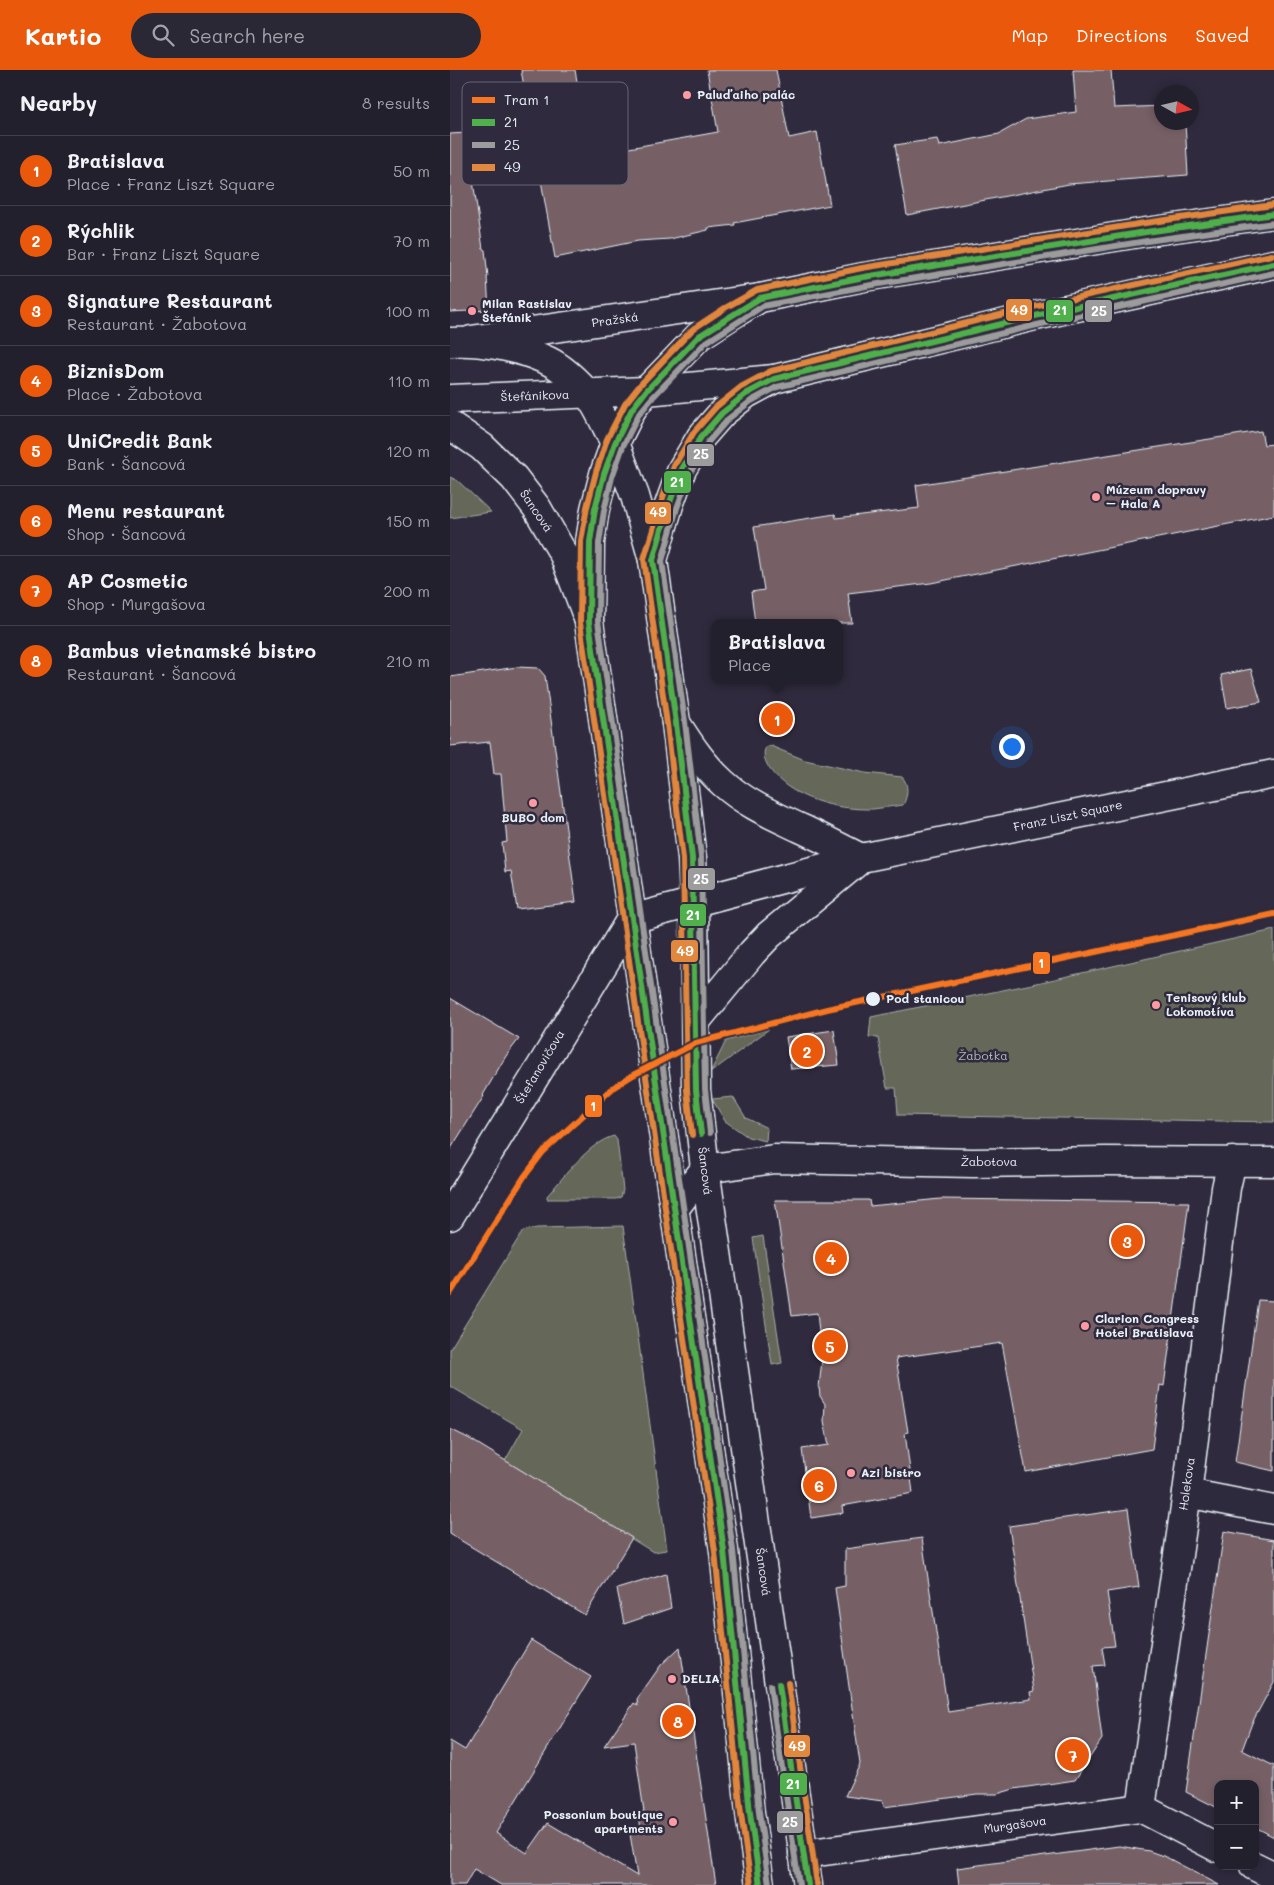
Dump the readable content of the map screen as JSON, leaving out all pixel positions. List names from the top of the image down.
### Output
{
  "streets": {
    "main road": [
      "Pražská",
      "Štefánikova",
      "Šancová",
      "Franz Liszt Square",
      "Štefanovičova",
      "Žabotova",
      "Holekova",
      "Murgašova"
    ]
  },
  "crossings": [
    ["Pražská", "Štefánikova"],
    ["Pražská", "Šancová"],
    ["Šancová", "Franz Liszt Square"],
    ["Šancová", "Štefanovičova"],
    ["Šancová", "Žabotova"],
    ["Šancová", "Murgašova"],
    ["Franz Liszt Square", "Štefanovičova"],
    ["Žabotova", "Holekova"],
    ["Holekova", "Murgašova"]
  ],
  "parks": ["Žabotka"],
  "places": [
    "Paluďaiho palác",
    "Milan Rastislav Štefánik",
    "Múzeum dopravy – Hala A",
    "BUBO dom",
    "Pod stanicou",
    "Tenisový klub Lokomotíva",
    "Clarion Congress Hotel Bratislava",
    "Azi bistro",
    "DELIA",
    "Possonium boutique apartments"
  ],
  "lines": [
    "transit line 49",
    "transit line 21",
    "transit line 25",
    "tram line 1"
  ],
  "legend": [
    "Tram 1",
    "21",
    "25",
    "49"
  ],
  "north": "right",
  "page": {
    "header": "Kartio",
    "search": "Search here",
    "nav": ["Map", "Directions", "Saved"],
    "heading": ["Nearby", "8 results"],
    "list": [
      {
        "mark": "1",
        "name": "Bratislava",
        "note": "Place · Franz Liszt Square",
        "value": "50 m"
      },
      {
        "mark": "2",
        "name": "Rýchlik",
        "note": "Bar · Franz Liszt Square",
        "value": "70 m"
      },
      {
        "mark": "3",
        "name": "Signature Restaurant",
        "note": "Restaurant · Žabotova",
        "value": "100 m"
      },
      {
        "mark": "4",
        "name": "BiznisDom",
        "note": "Place · Žabotova",
        "value": "110 m"
      },
      {
        "mark": "5",
        "name": "UniCredit Bank",
        "note": "Bank · Šancová",
        "value": "120 m"
      },
      {
        "mark": "6",
        "name": "Menu restaurant",
        "note": "Shop · Šancová",
        "value": "150 m"
      },
      {
        "mark": "7",
        "name": "AP Cosmetic",
        "note": "Shop · Murgašova",
        "value": "200 m"
      },
      {
        "mark": "8",
        "name": "Bambus vietnamské bistro",
        "note": "Restaurant · Šancová",
        "value": "210 m"
      }
    ],
    "popup": ["Bratislava", "Place"],
    "pins": [
      "1",
      "2",
      "3",
      "4",
      "5",
      "6",
      "8",
      "7"
    ],
    "map_buttons": ["+", "−"]
  }
}
